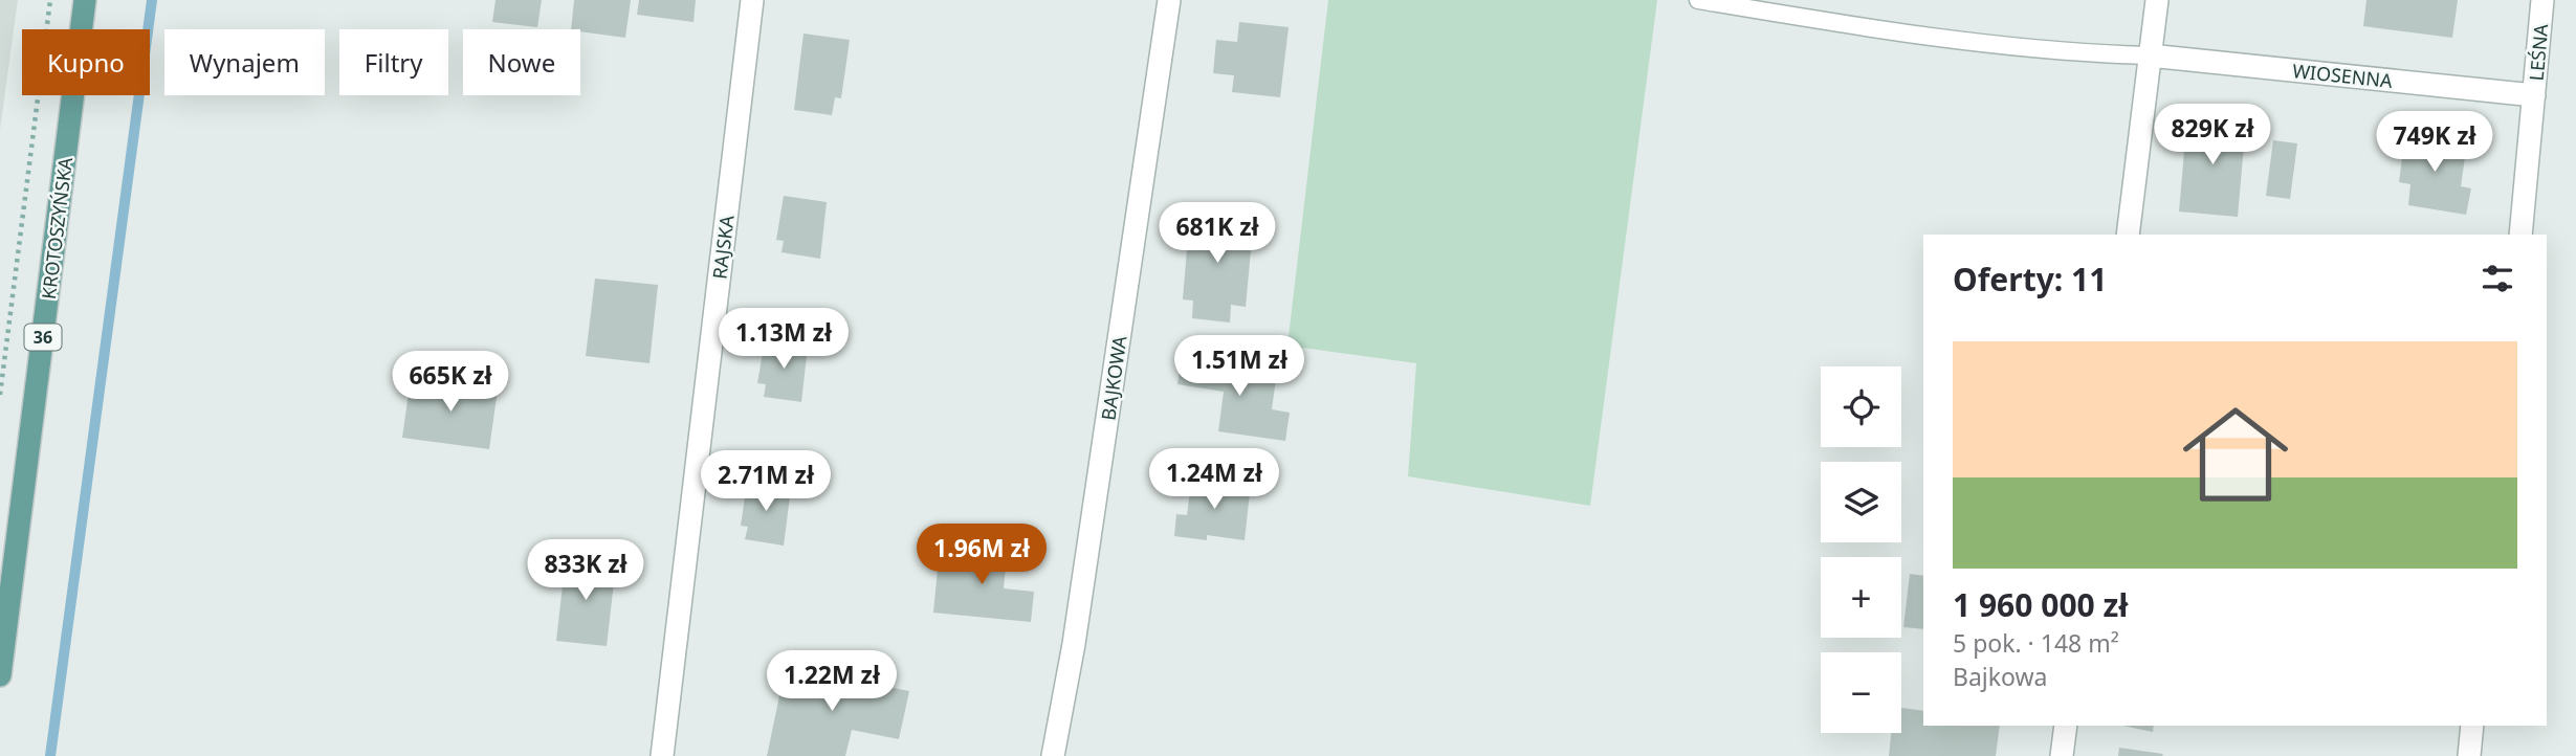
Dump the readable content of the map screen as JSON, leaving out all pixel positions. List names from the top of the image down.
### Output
{
  "streets": {
    "main road": ["KROTOSZYŃSKA", "36"],
    "street": [
      "LEŚNA",
      "WIOSENNA",
      "RAJSKA",
      "BAJKOWA"
    ]
  },
  "crossings": [
    ["LEŚNA", "WIOSENNA"]
  ],
  "page": {
    "chip": [
      "Kupno",
      "Wynajem",
      "Filtry",
      "Nowe"
    ],
    "price": [
      "829K zł",
      "749K zł",
      "681K zł",
      "1.13M zł",
      "1.51M zł",
      "665K zł",
      "1.24M zł",
      "2.71M zł",
      "1.96M zł",
      "833K zł",
      "1.22M zł"
    ],
    "heading": "Oferty: 11",
    "list": [
      {
        "name": "1 960 000 zł",
        "note": "5 pok. · 148 m² · Bajkowa"
      }
    ],
    "map_buttons": ["+", "−"]
  }
}
